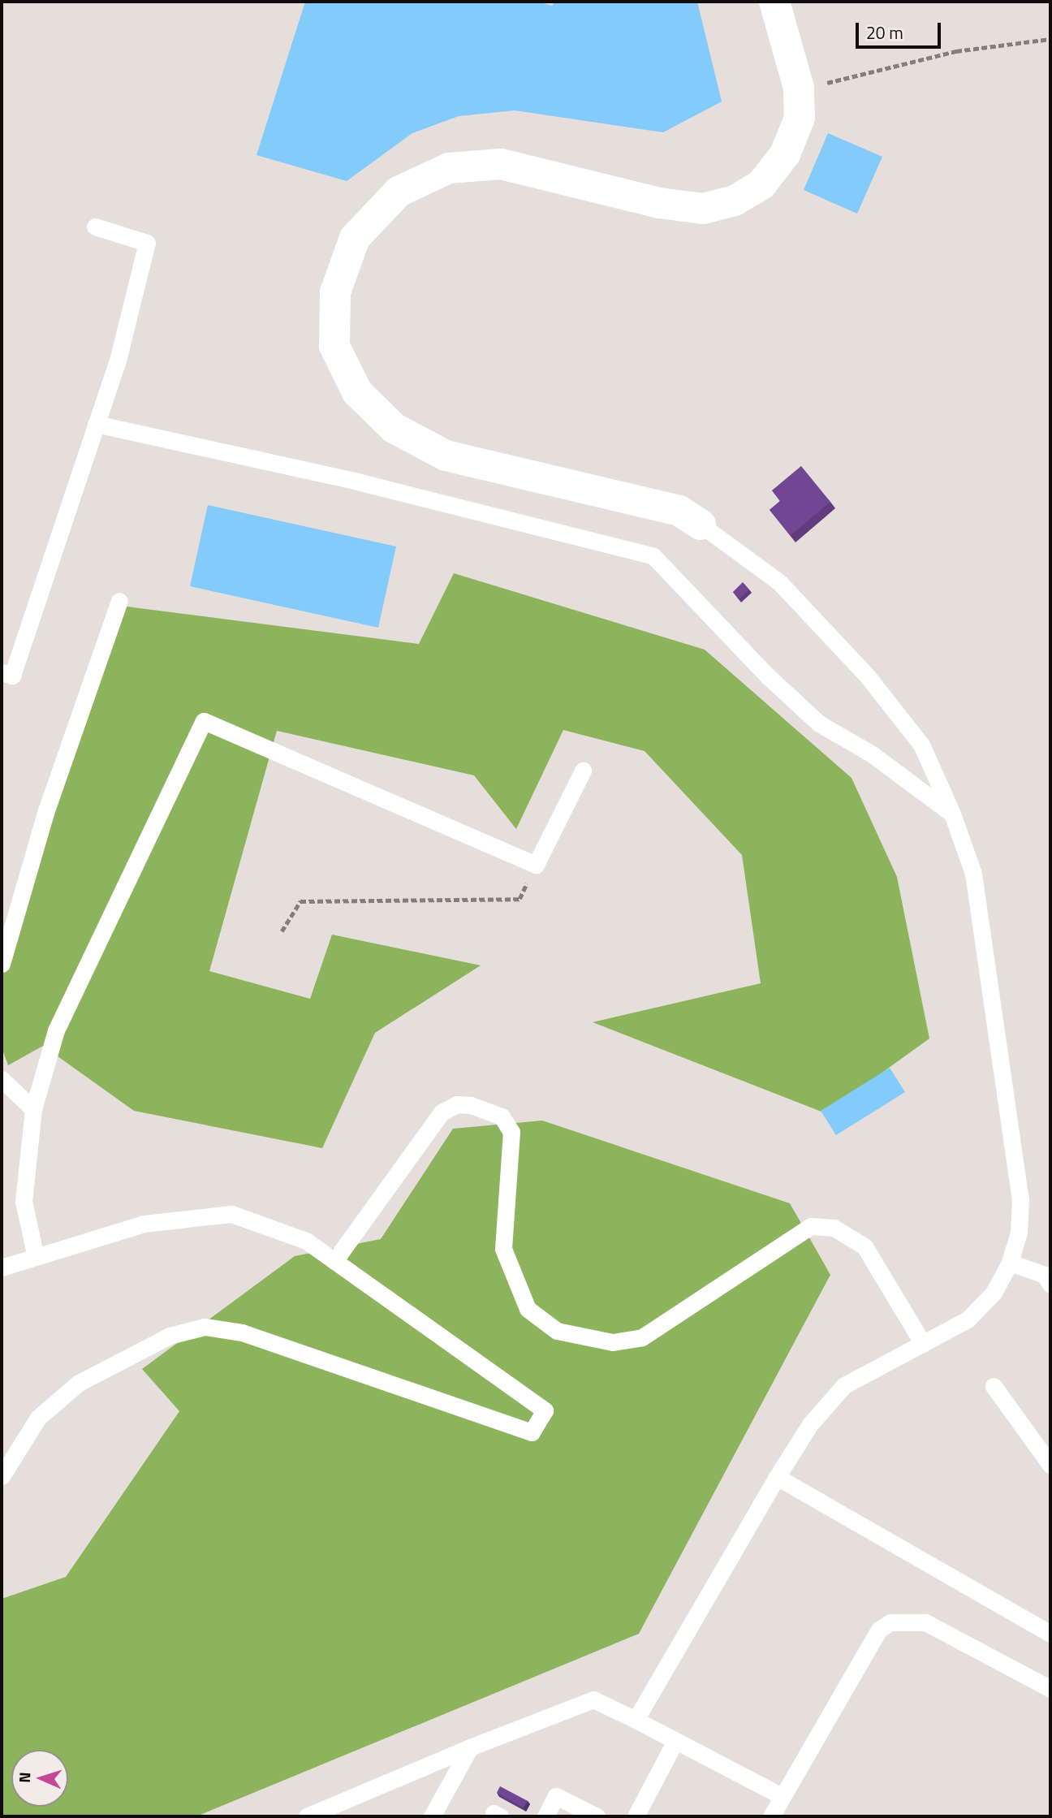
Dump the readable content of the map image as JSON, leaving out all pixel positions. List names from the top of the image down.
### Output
{
  "scale_bar": "20 m",
  "north": "left"
}
